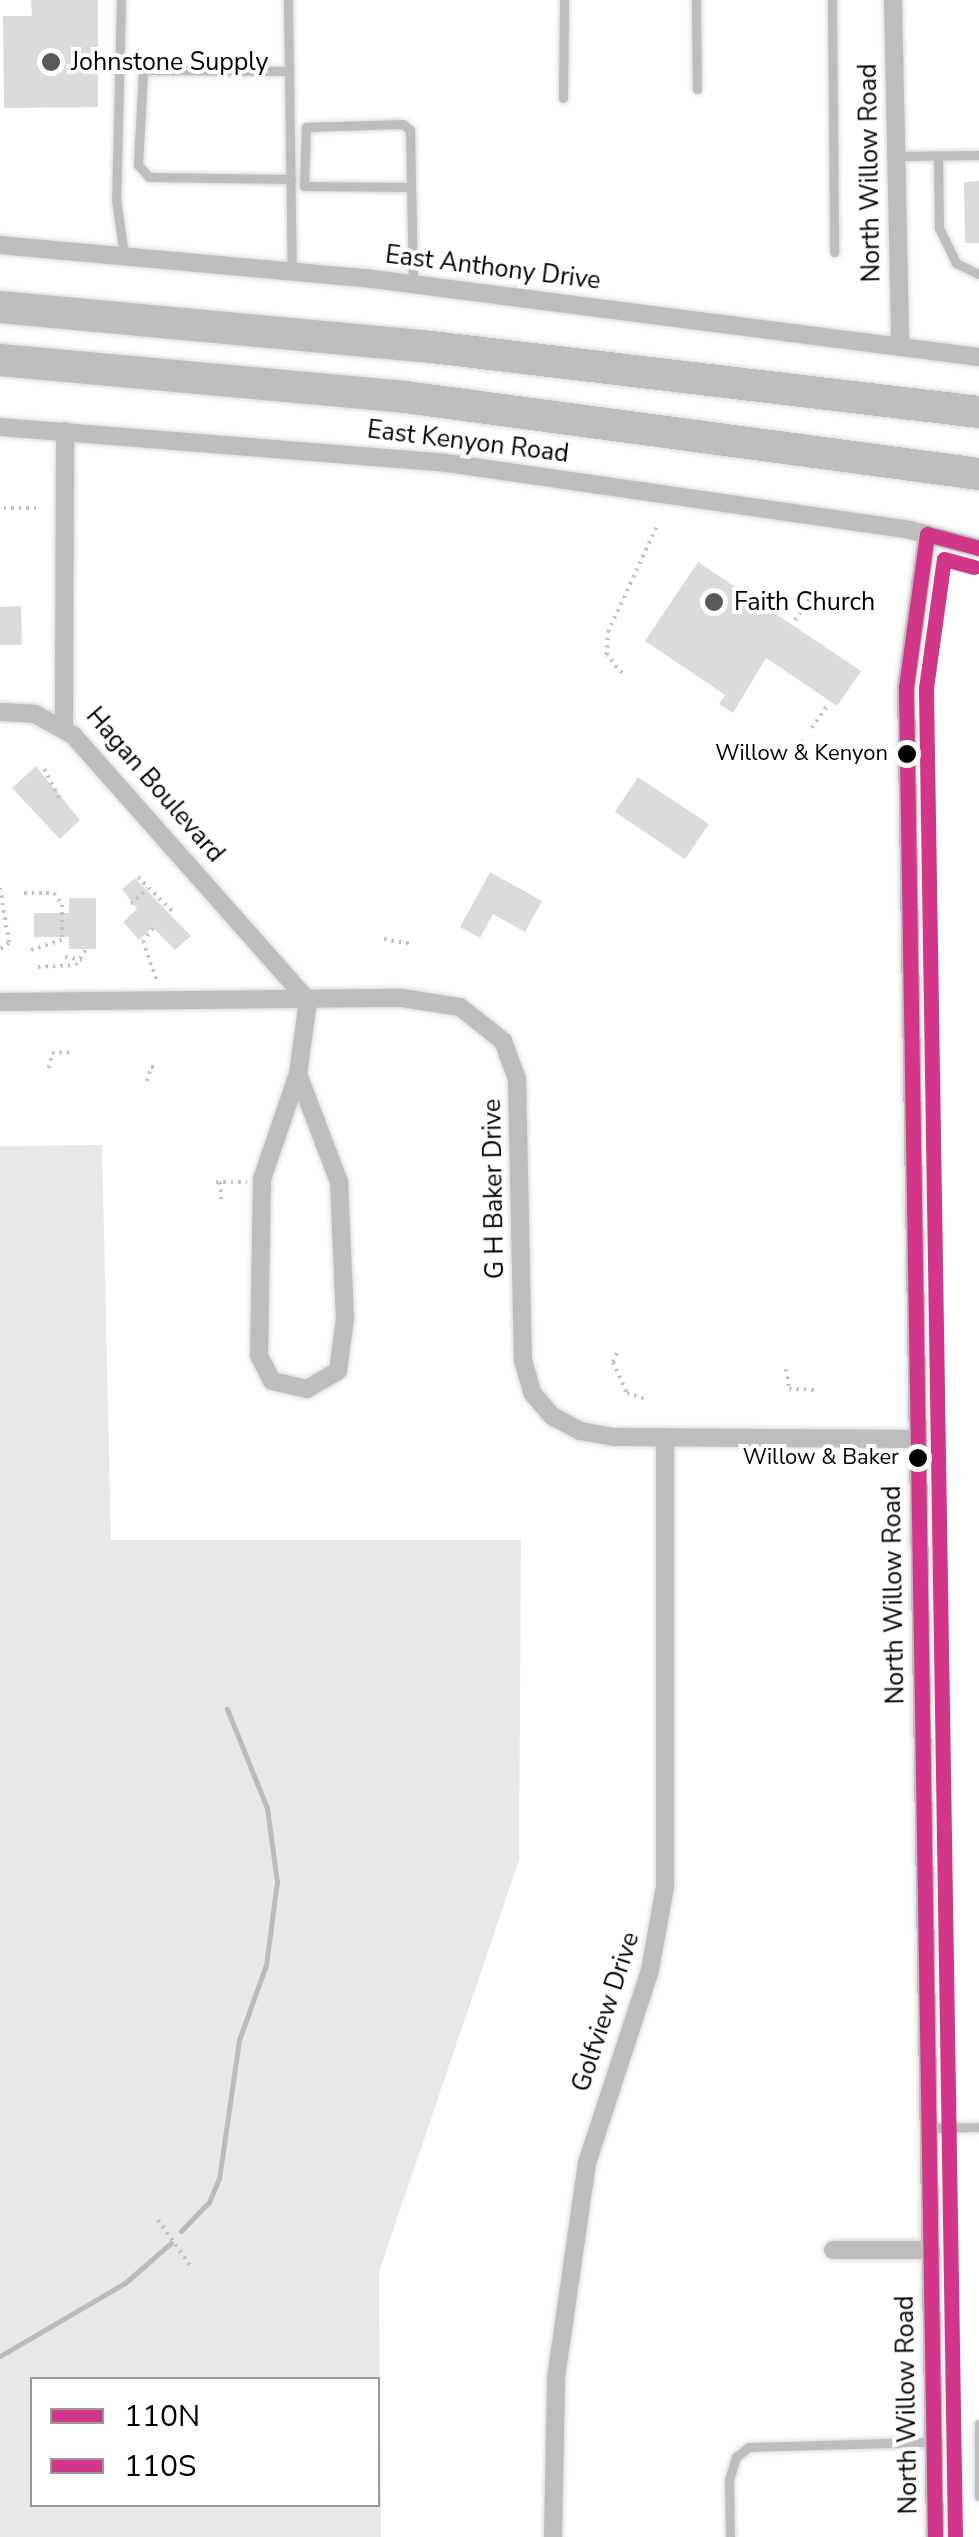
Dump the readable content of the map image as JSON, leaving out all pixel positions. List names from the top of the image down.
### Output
{
  "streets": {
    "street": [
      "North Willow Road",
      "East Anthony Drive",
      "East Kenyon Road",
      "Hagan Boulevard",
      "G H Baker Drive",
      "Golfview Drive"
    ]
  },
  "crossings": [
    ["North Willow Road", "East Anthony Drive"],
    ["North Willow Road", "East Kenyon Road"],
    ["North Willow Road", "G H Baker Drive"],
    ["East Kenyon Road", "Hagan Boulevard"],
    ["Hagan Boulevard", "G H Baker Drive"],
    ["G H Baker Drive", "Golfview Drive"]
  ],
  "places": [
    "Johnstone Supply",
    "Faith Church",
    "Willow & Kenyon",
    "Willow & Baker"
  ],
  "lines": ["transit line 110N", "transit line 110S"],
  "legend": ["110N", "110S"]
}
